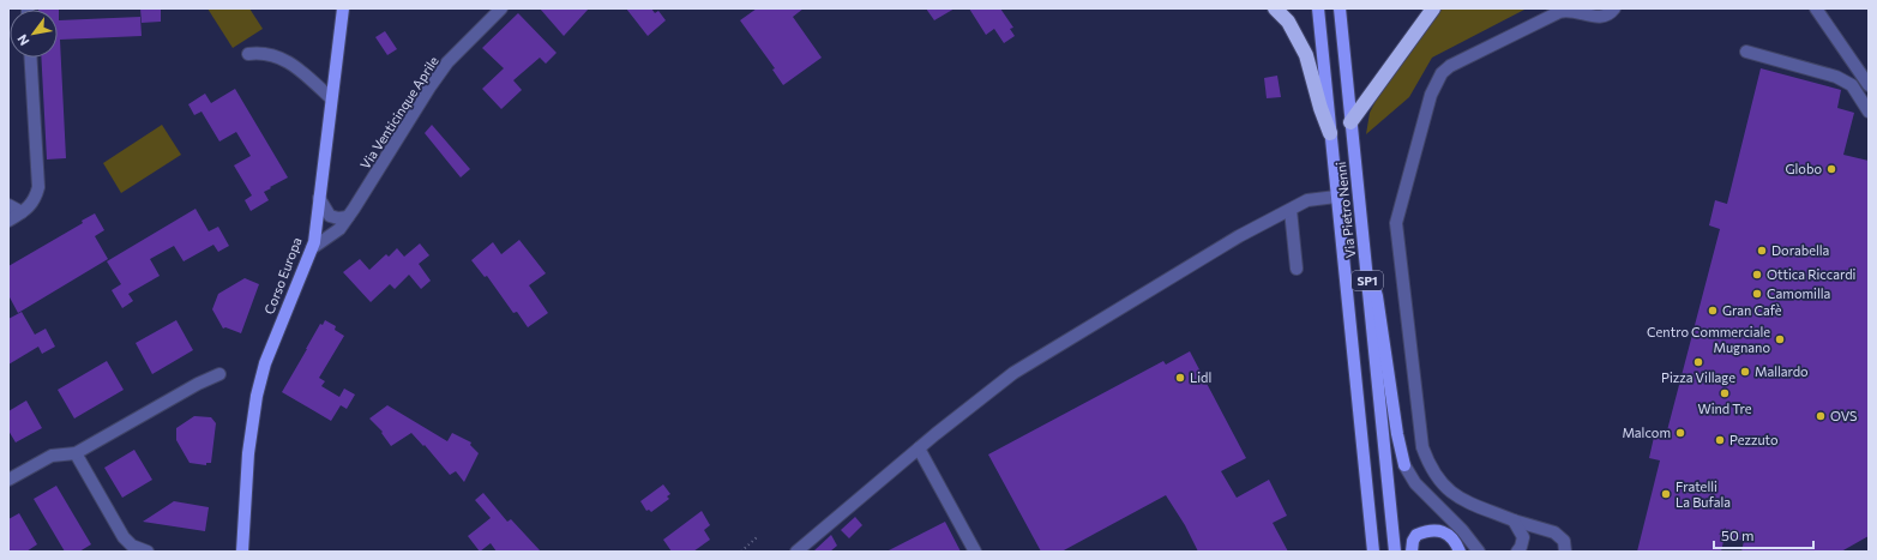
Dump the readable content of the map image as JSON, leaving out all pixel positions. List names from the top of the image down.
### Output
{
  "streets": {
    "main road": ["Via Pietro Nenni", "Corso Europa", "SP1"],
    "street": ["Via Venticinque Aprile"]
  },
  "crossings": [
    ["Via Venticinque Aprile", "Corso Europa"]
  ],
  "places": [
    "Globo",
    "Dorabella",
    "Ottica Riccardi",
    "Camomilla",
    "Gran Cafè",
    "Centro Commerciale Mugnano",
    "Pizza Village",
    "Mallardo",
    "Lidl",
    "Wind Tre",
    "OVS",
    "Malcom",
    "Pezzuto",
    "Fratelli La Bufala"
  ],
  "scale_bar": "50 m",
  "north": "bottom left"
}
